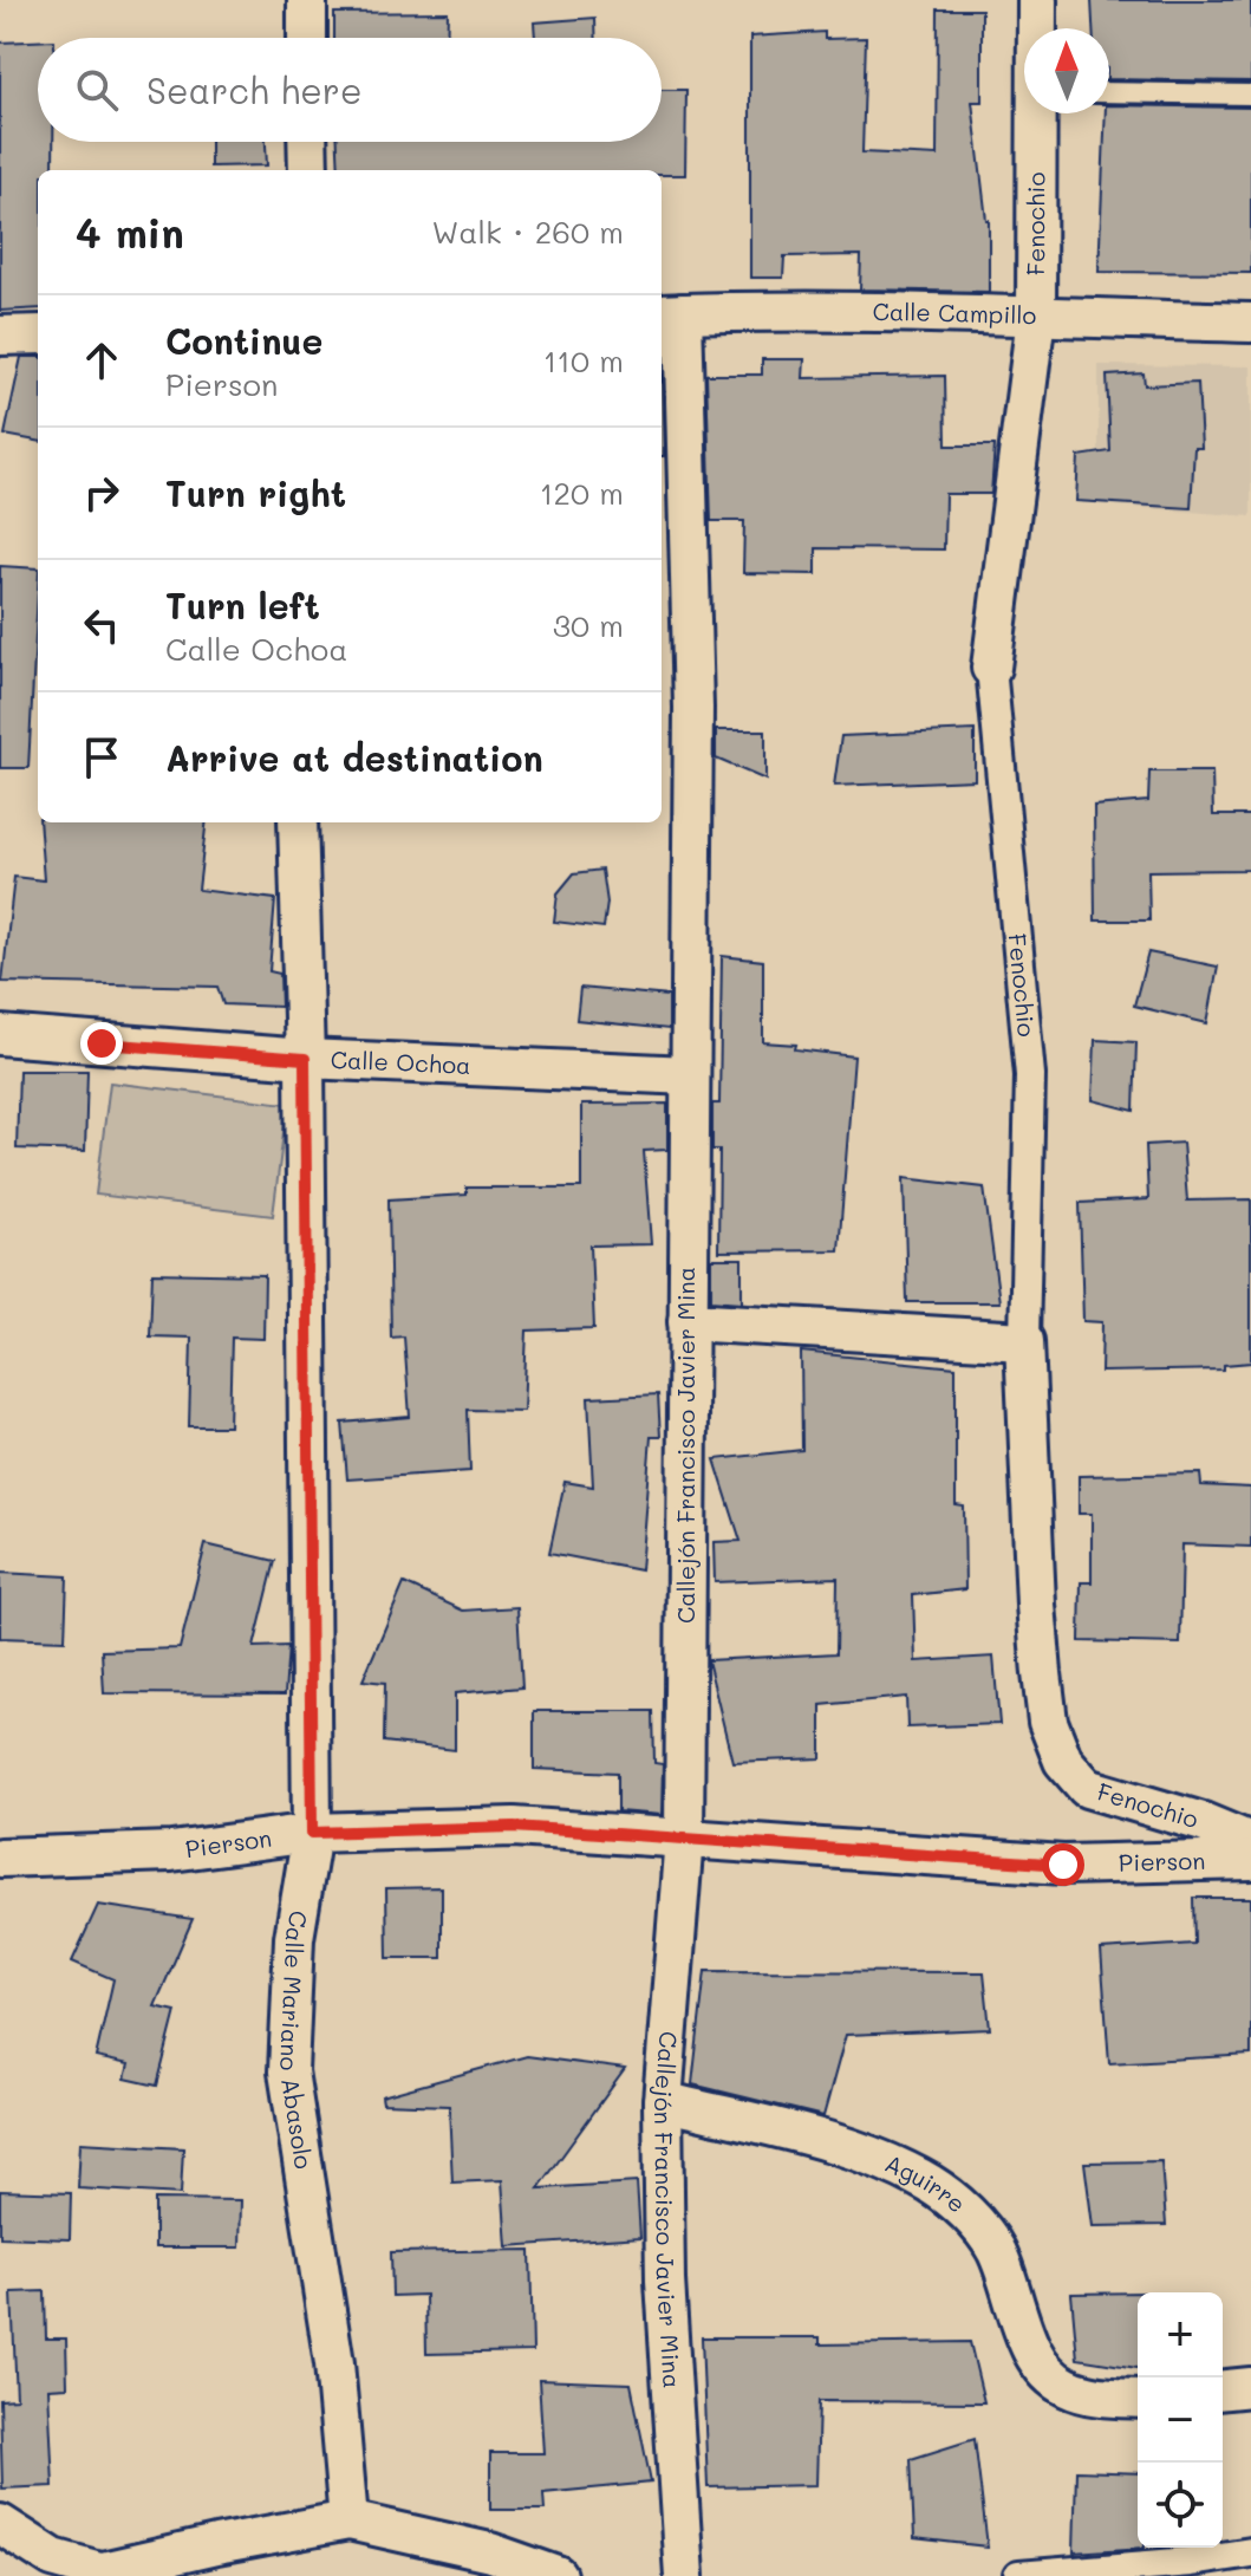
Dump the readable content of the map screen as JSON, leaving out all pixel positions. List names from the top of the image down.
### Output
{
  "streets": {
    "street": [
      "Fenochio",
      "Calle Campillo",
      "Calle Ochoa",
      "Callejón Francisco Javier Mina",
      "Pierson",
      "Calle Mariano Abasolo",
      "Aguirre"
    ]
  },
  "crossings": [
    ["Fenochio", "Calle Campillo"],
    ["Calle Campillo", "Callejón Francisco Javier Mina"],
    ["Calle Ochoa", "Callejón Francisco Javier Mina"],
    ["Calle Ochoa", "Calle Mariano Abasolo"],
    ["Callejón Francisco Javier Mina", "Pierson"],
    ["Callejón Francisco Javier Mina", "Aguirre"],
    ["Pierson", "Calle Mariano Abasolo"]
  ],
  "north": "top",
  "page": {
    "search": "Search here",
    "heading": ["4 min", "Walk · 260 m"],
    "list": [
      ["Continue", "Pierson", "110 m"],
      ["Turn right", "120 m"],
      ["Turn left", "Calle Ochoa", "30 m"],
      "Arrive at destination"
    ],
    "map_buttons": ["+", "−"]
  }
}
